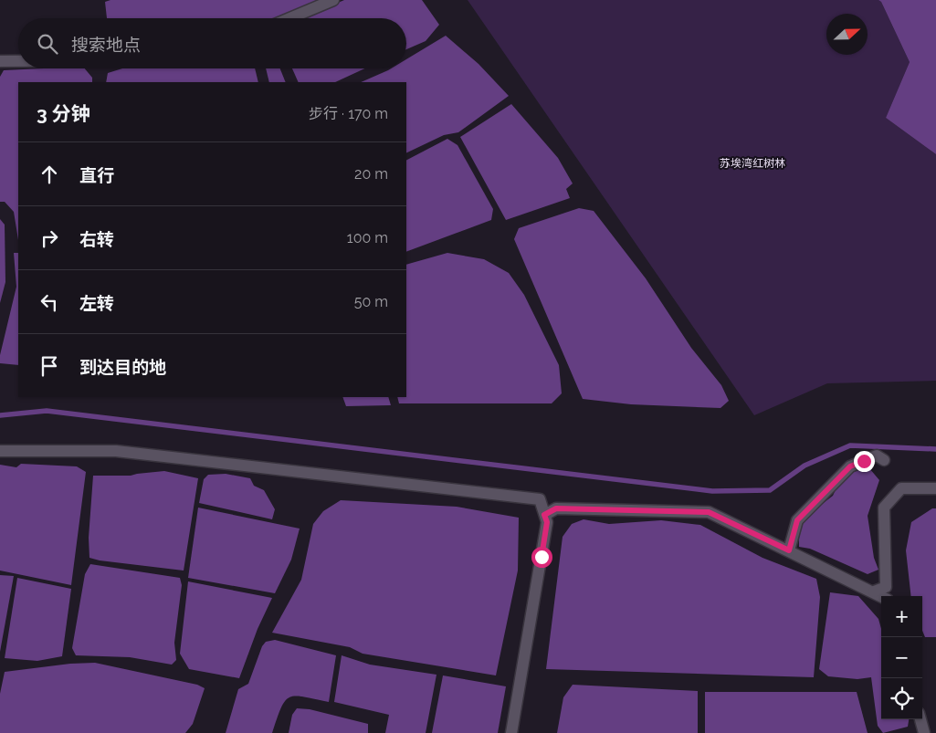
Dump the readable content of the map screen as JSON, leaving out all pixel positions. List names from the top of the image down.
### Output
{
  "parks": ["苏埃湾红树林"],
  "north": "right",
  "page": {
    "search": "搜索地点",
    "heading": ["3 分钟", "步行 · 170 m"],
    "list": [
      ["直行", "20 m"],
      ["右转", "100 m"],
      ["左转", "50 m"],
      "到达目的地"
    ],
    "map_buttons": ["+", "−"]
  }
}
